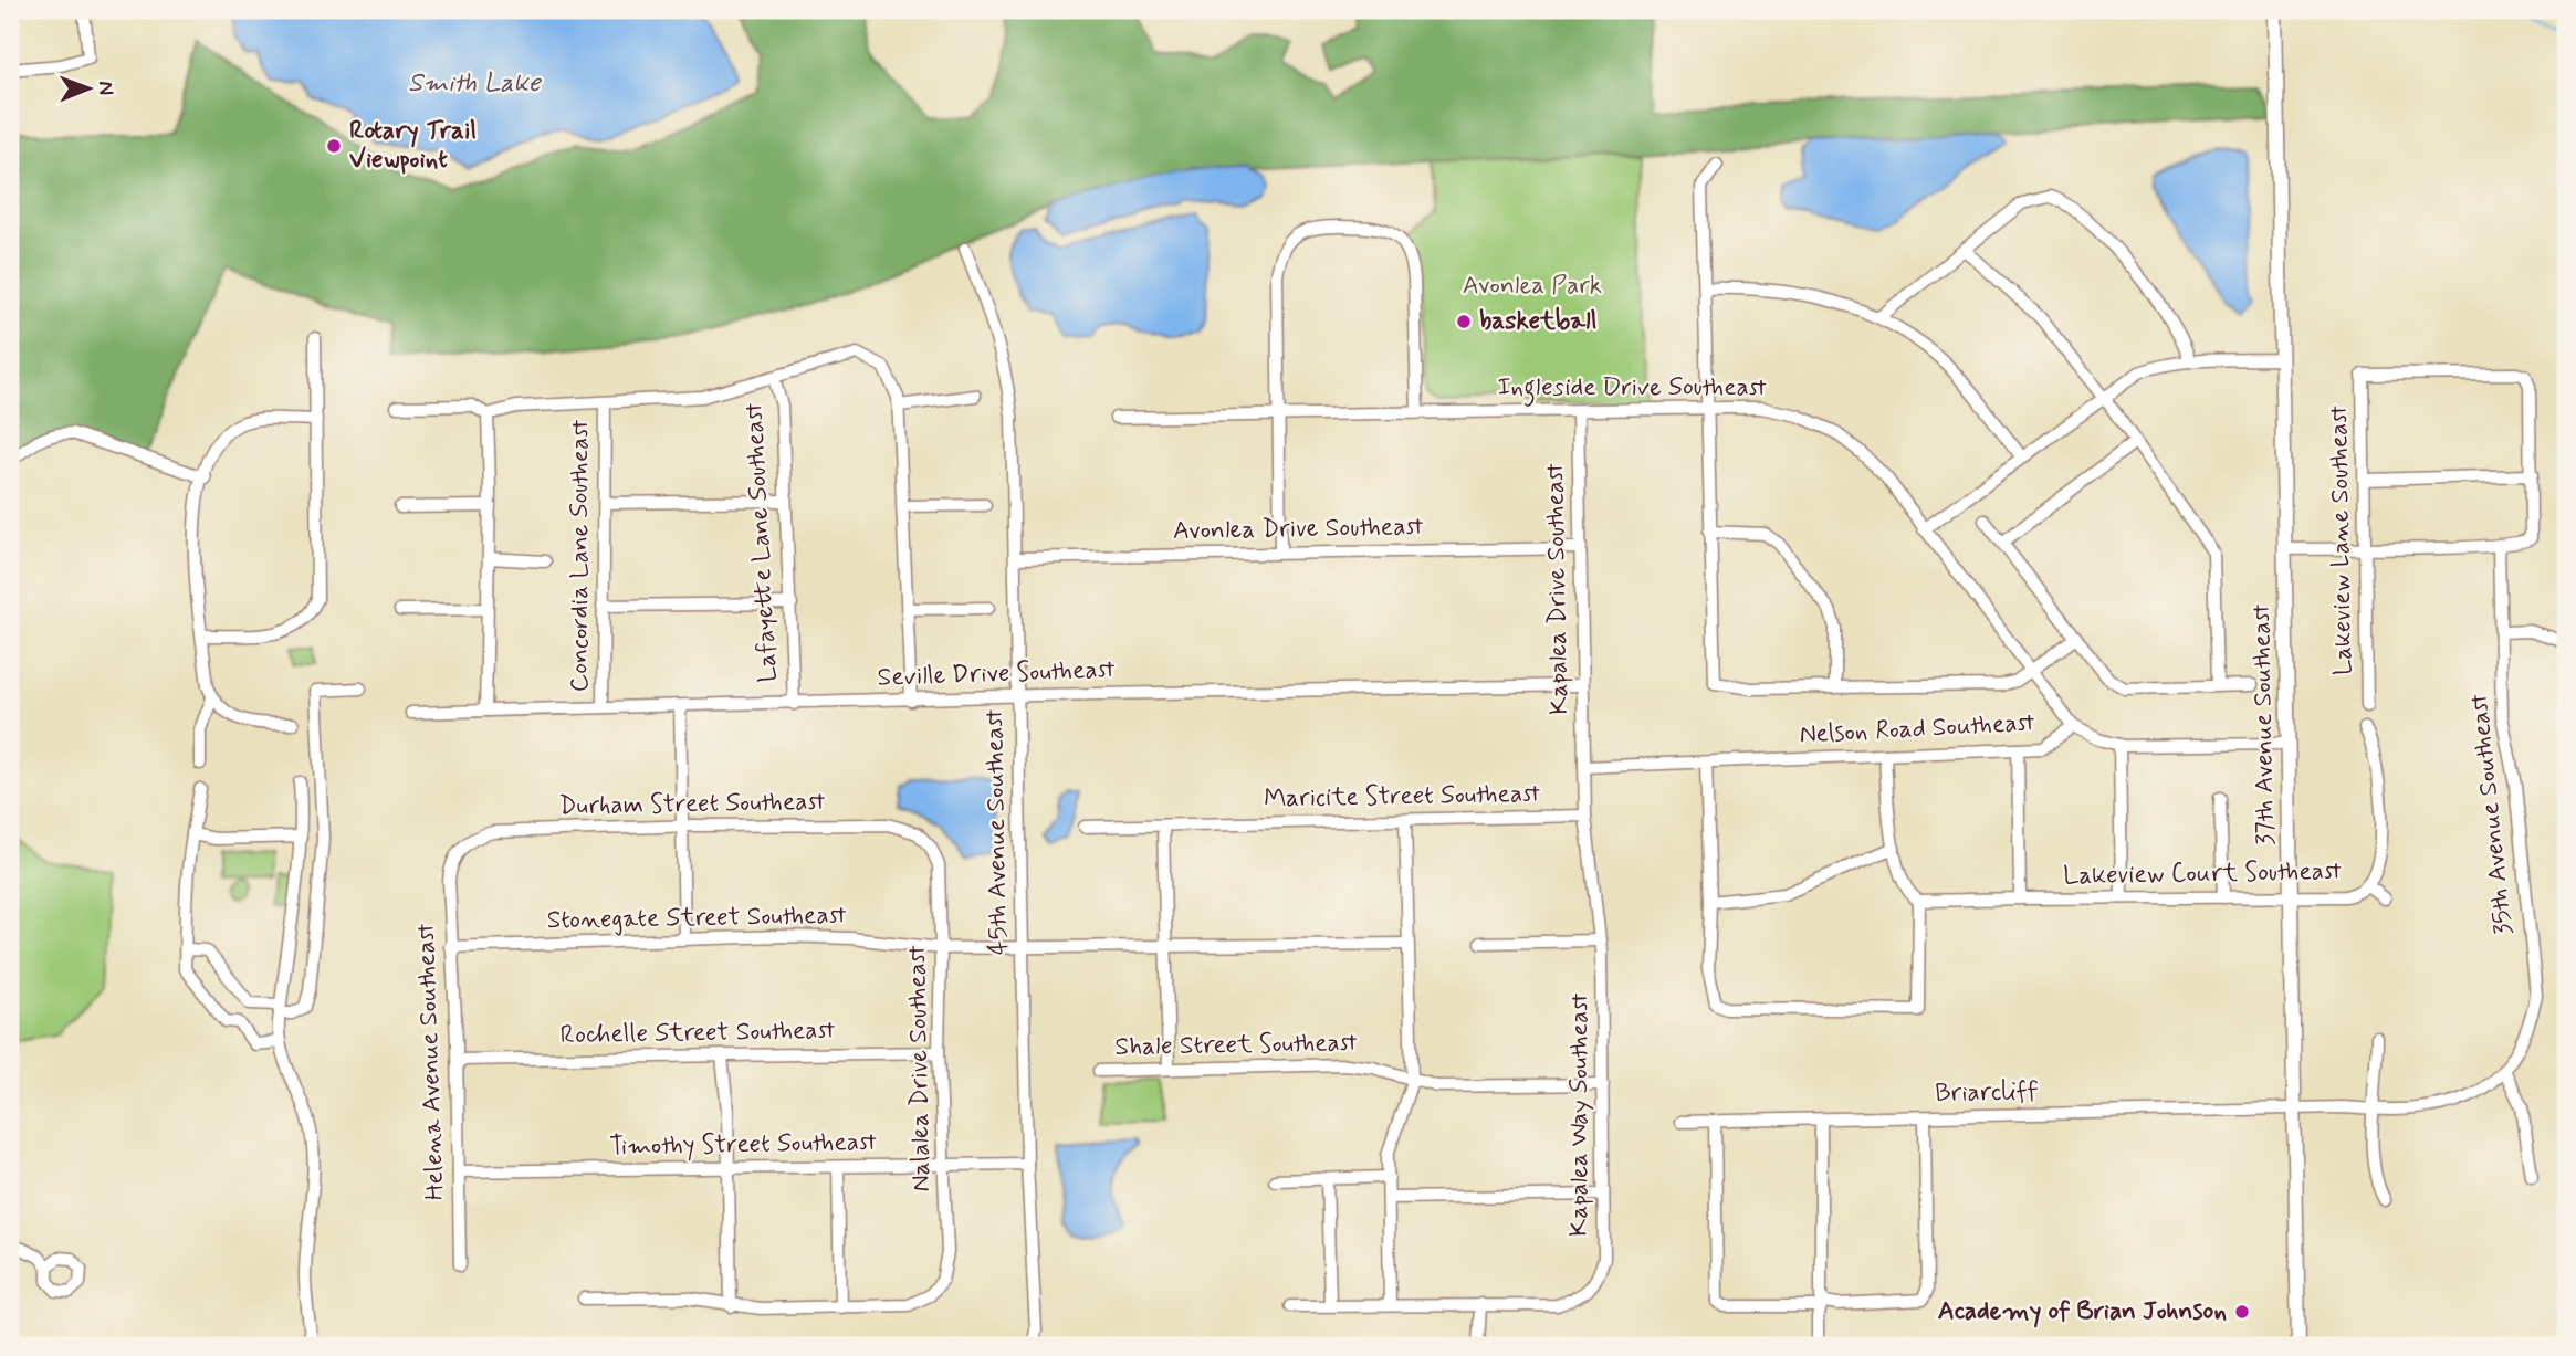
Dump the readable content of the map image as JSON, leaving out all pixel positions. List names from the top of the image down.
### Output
{
  "streets": {
    "street": [
      "Ingleside Drive Southeast",
      "Avonlea Drive Southeast",
      "Lakeview Lane Southeast",
      "Lafayette Lane Southeast",
      "Concordia Lane Southeast",
      "Kapalea Drive Southeast",
      "Seville Drive Southeast",
      "37th Avenue Southeast",
      "Nelson Road Southeast",
      "Maricite Street Southeast",
      "Durham Street Southeast",
      "35th Avenue Southeast",
      "45th Avenue Southeast",
      "Lakeview Court Southeast",
      "Stonegate Street Southeast",
      "Rochelle Street Southeast",
      "Shale Street Southeast",
      "Helena Avenue Southeast",
      "Nalalea Drive Southeast",
      "Briarcliff",
      "Kapalea Way Southeast",
      "Timothy Street Southeast"
    ]
  },
  "crossings": [
    ["Ingleside Drive Southeast", "Kapalea Drive Southeast"],
    ["Ingleside Drive Southeast", "Nelson Road Southeast"],
    ["Avonlea Drive Southeast", "Kapalea Drive Southeast"],
    ["Avonlea Drive Southeast", "45th Avenue Southeast"],
    ["Lafayette Lane Southeast", "Seville Drive Southeast"],
    ["Concordia Lane Southeast", "Seville Drive Southeast"],
    ["Kapalea Drive Southeast", "Seville Drive Southeast"],
    ["Kapalea Drive Southeast", "Nelson Road Southeast"],
    ["Kapalea Drive Southeast", "Maricite Street Southeast"],
    ["Seville Drive Southeast", "45th Avenue Southeast"],
    ["37th Avenue Southeast", "Lakeview Court Southeast"],
    ["37th Avenue Southeast", "Briarcliff"],
    ["Durham Street Southeast", "Helena Avenue Southeast"],
    ["Durham Street Southeast", "Nalalea Drive Southeast"],
    ["35th Avenue Southeast", "Briarcliff"],
    ["45th Avenue Southeast", "Stonegate Street Southeast"],
    ["45th Avenue Southeast", "Timothy Street Southeast"],
    ["Stonegate Street Southeast", "Helena Avenue Southeast"],
    ["Stonegate Street Southeast", "Nalalea Drive Southeast"],
    ["Rochelle Street Southeast", "Helena Avenue Southeast"],
    ["Rochelle Street Southeast", "Nalalea Drive Southeast"],
    ["Shale Street Southeast", "Kapalea Way Southeast"],
    ["Helena Avenue Southeast", "Timothy Street Southeast"],
    ["Nalalea Drive Southeast", "Timothy Street Southeast"]
  ],
  "water": ["Smith Lake"],
  "parks": ["Avonlea Park"],
  "places": ["Rotary Trail Viewpoint", "basketball", "Academy of Brian Johnson"],
  "north": "right"
}
